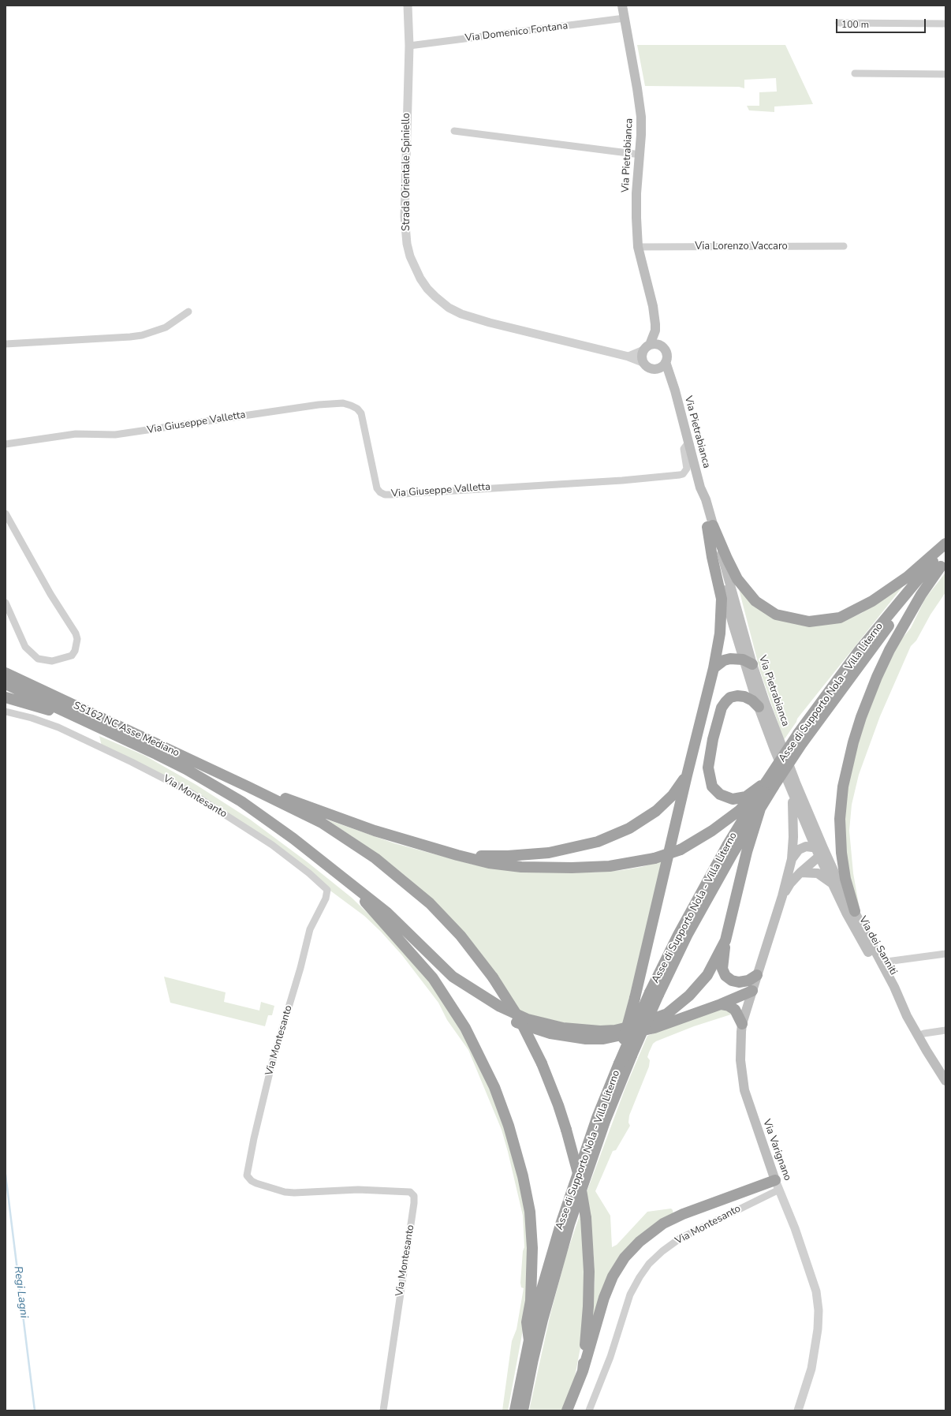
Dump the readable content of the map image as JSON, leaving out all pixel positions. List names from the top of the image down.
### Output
{
  "streets": {
    "highway": ["Asse di Supporto Nola - Villa Literno", "SS162 NC Asse Mediano"],
    "main road": ["Via Pietrabianca", "Via dei Sanniti", "Via Varignano"],
    "street": [
      "Via Domenico Fontana",
      "Strada Orientale Spiniello",
      "Via Lorenzo Vaccaro",
      "Via Giuseppe Valletta",
      "Via Montesanto"
    ]
  },
  "crossings": [
    ["Via Domenico Fontana", "Via Pietrabianca"],
    ["Via Domenico Fontana", "Strada Orientale Spiniello"],
    ["Via Pietrabianca", "Strada Orientale Spiniello"],
    ["Via Pietrabianca", "Via Lorenzo Vaccaro"],
    ["Via Pietrabianca", "Via Giuseppe Valletta"],
    ["Via Pietrabianca", "Via dei Sanniti"],
    ["Via Pietrabianca", "Via Varignano"],
    ["Via Montesanto", "Via Varignano"]
  ],
  "water": ["Regi Lagni"],
  "scale_bar": "100 m"
}
